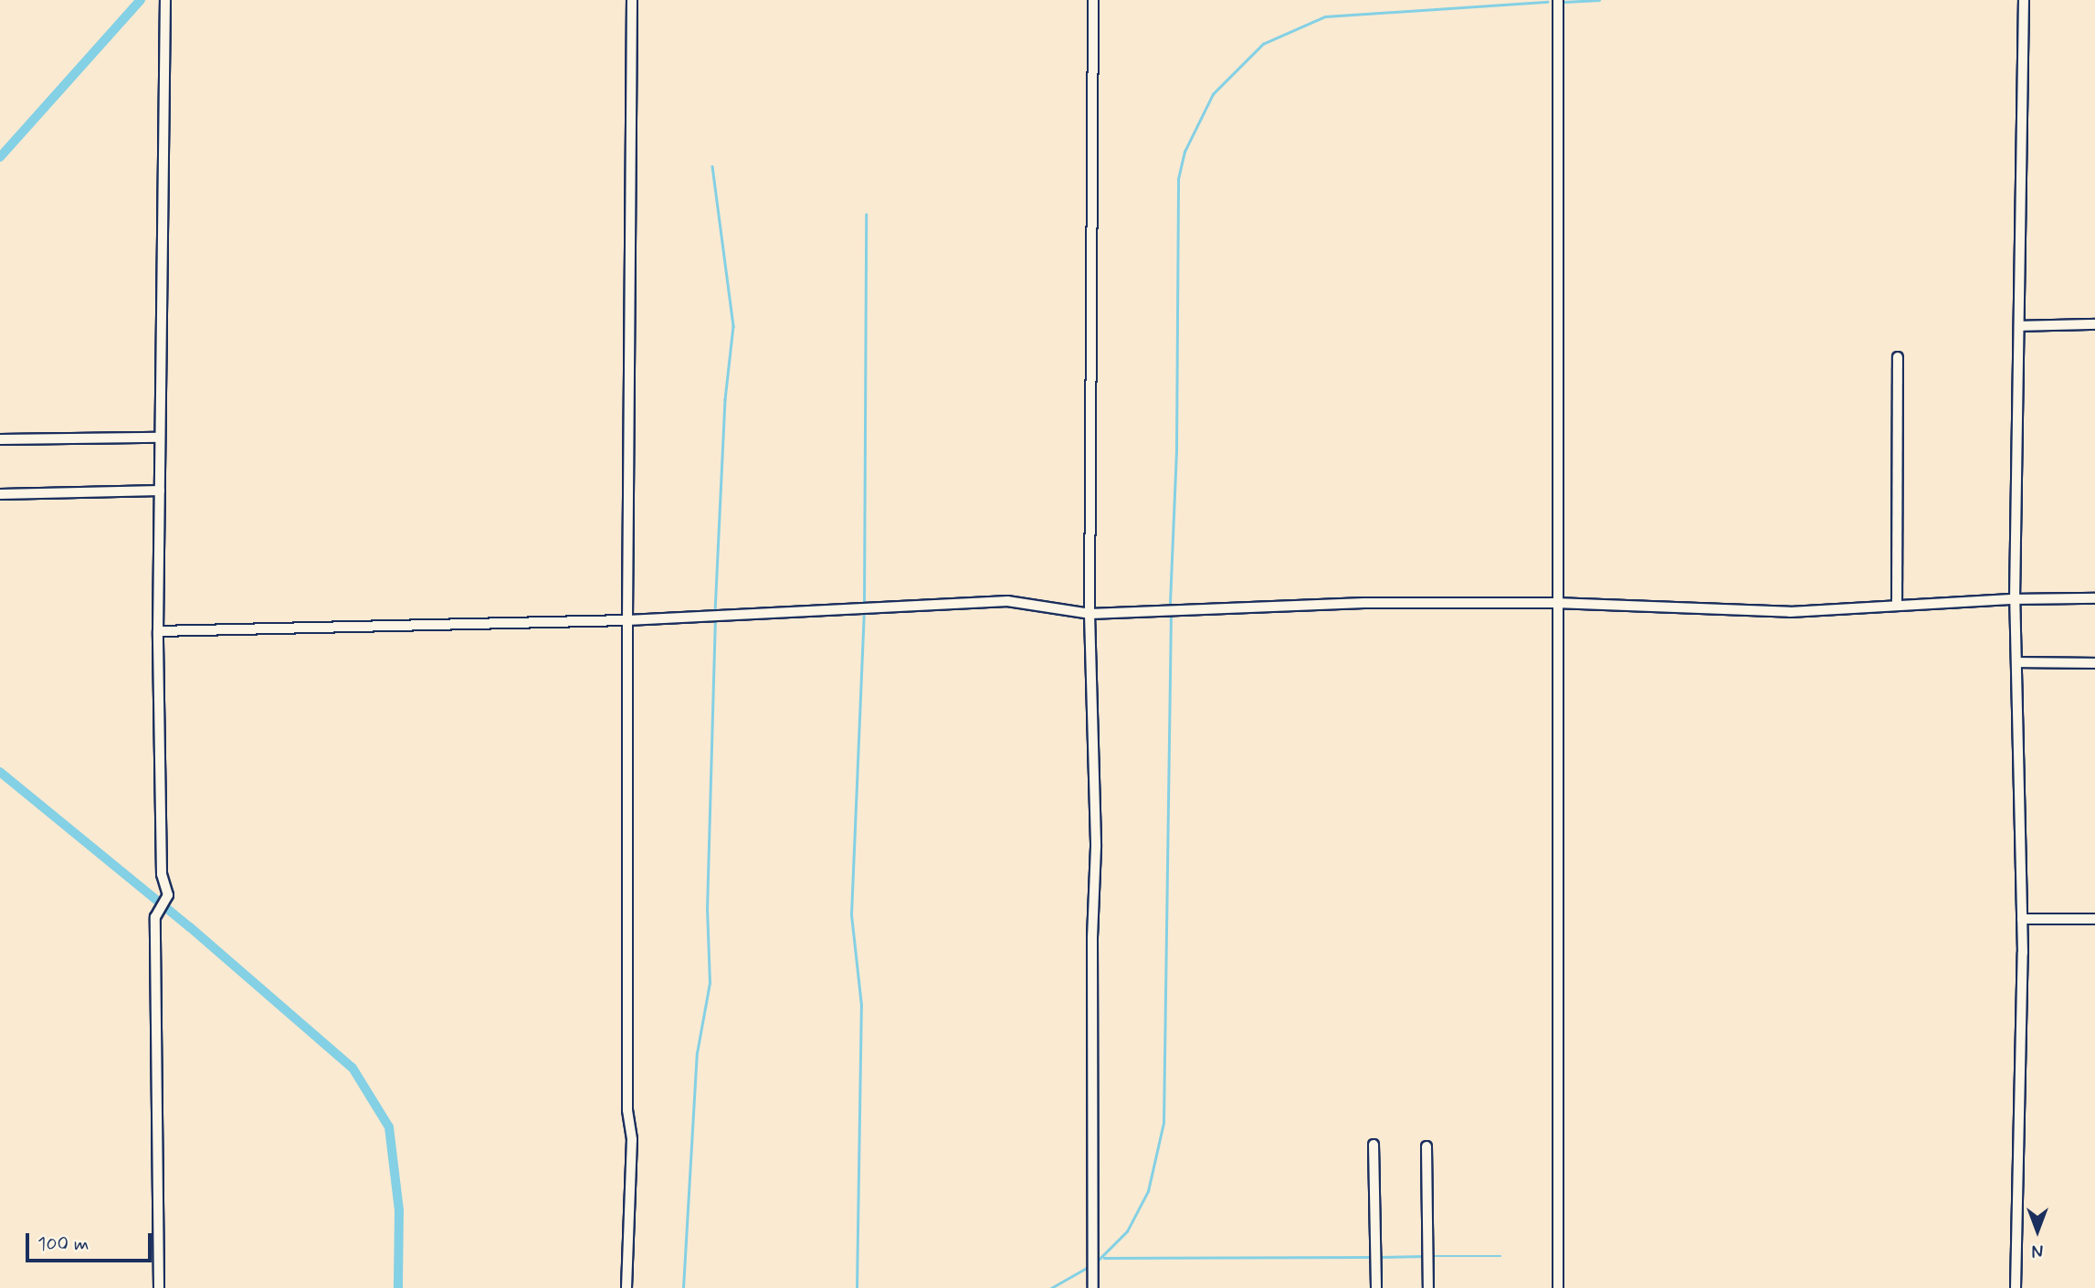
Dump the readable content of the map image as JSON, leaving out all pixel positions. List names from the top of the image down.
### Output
{
  "scale_bar": "100 m",
  "north": "bottom"
}
